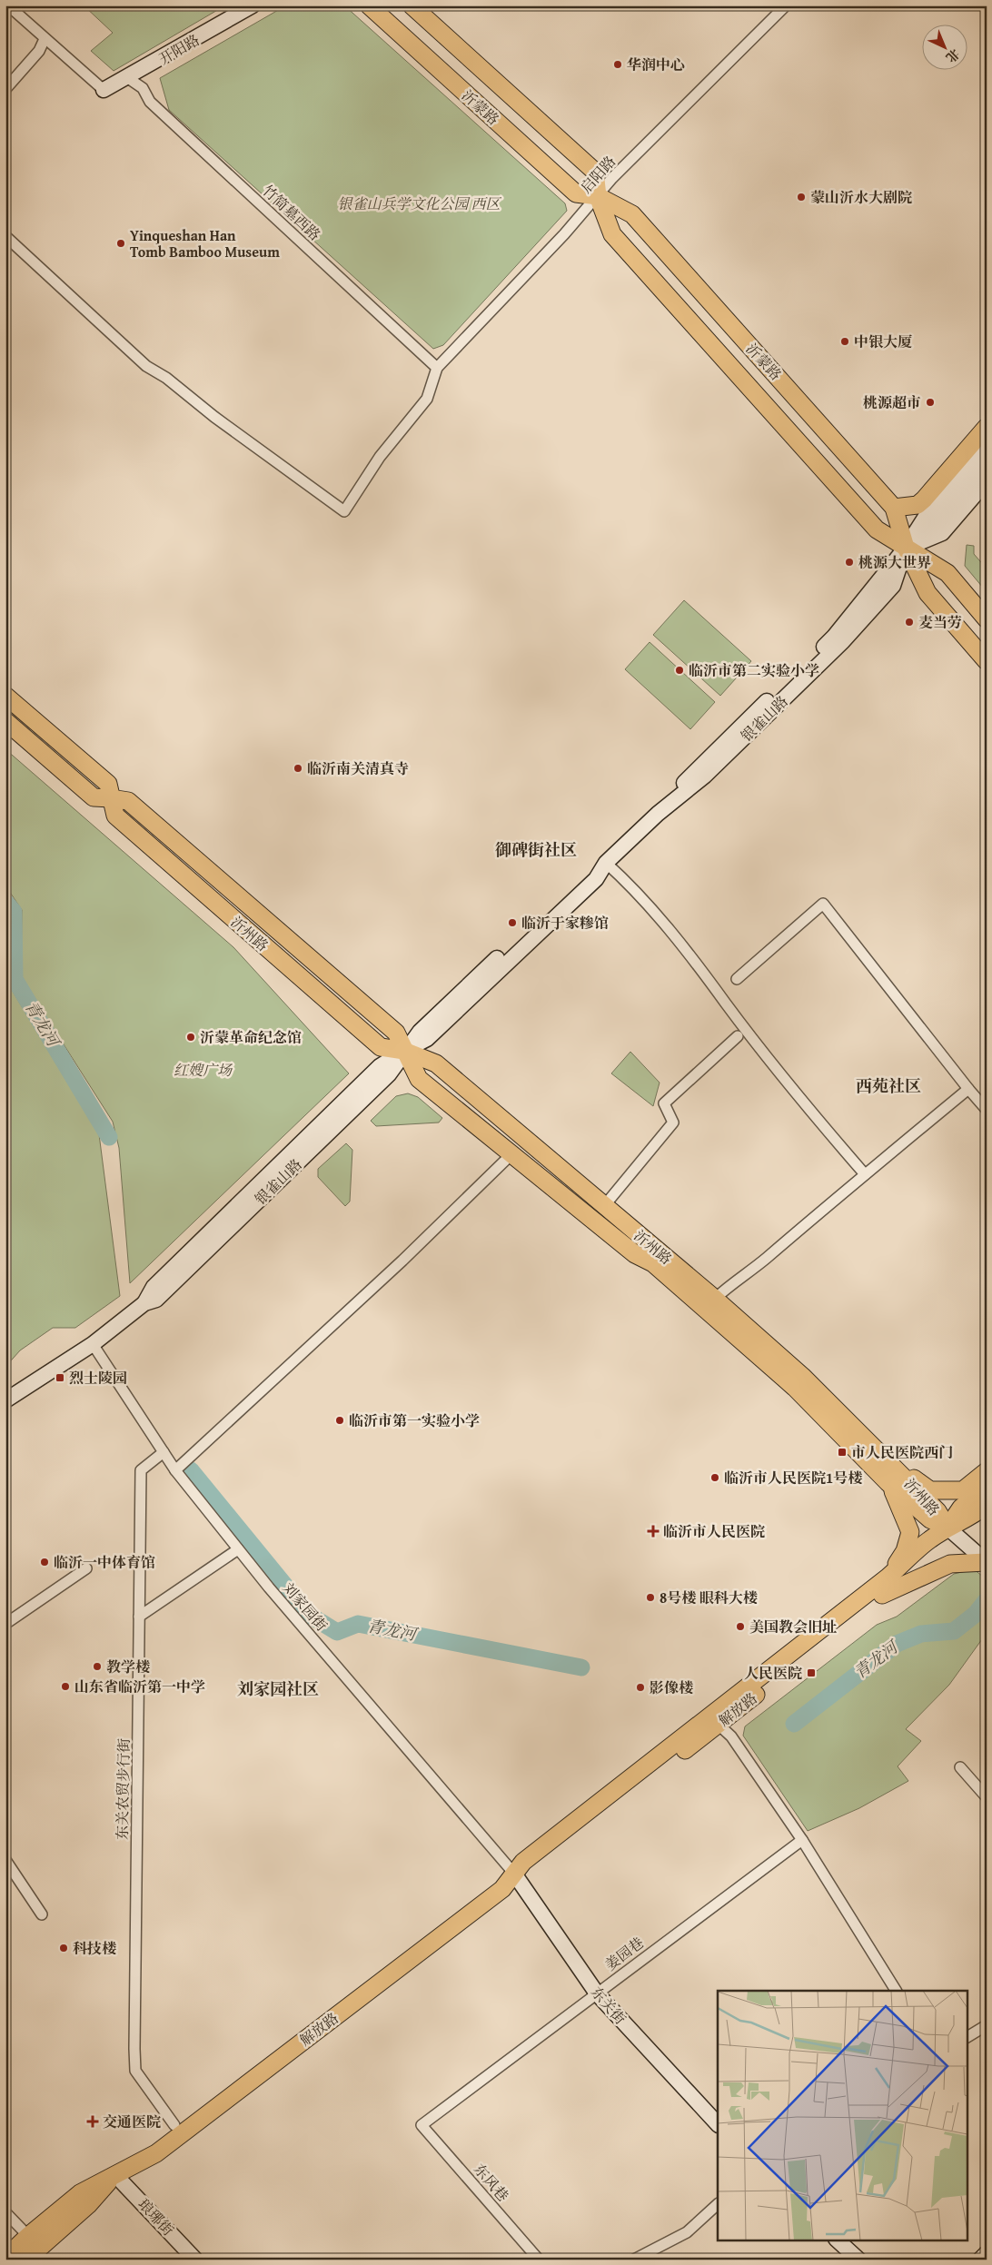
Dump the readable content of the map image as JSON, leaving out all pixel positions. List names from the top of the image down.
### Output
{
  "streets": {
    "main road": [
      "开阳路",
      "沂蒙路",
      "银雀山路",
      "沂州路",
      "解放路",
      "东关街",
      "琅琊街"
    ],
    "street": [
      "启阳路",
      "竹简墓西路",
      "刘家园街",
      "东关农贸步行街",
      "姜园巷",
      "东风巷"
    ]
  },
  "crossings": [
    ["开阳路", "竹简墓西路"],
    ["沂蒙路", "启阳路"],
    ["沂蒙路", "银雀山路"],
    ["启阳路", "竹简墓西路"],
    ["银雀山路", "沂州路"],
    ["银雀山路", "刘家园街"],
    ["沂州路", "解放路"],
    ["刘家园街", "解放路"],
    ["刘家园街", "东关农贸步行街"],
    ["刘家园街", "东关街"],
    ["解放路", "东关农贸步行街"],
    ["解放路", "东关街"],
    ["解放路", "琅琊街"],
    ["姜园巷", "东关街"],
    ["姜园巷", "东风巷"]
  ],
  "districts": ["御碑街社区", "西苑社区", "刘家园社区"],
  "water": ["青龙河"],
  "parks": ["银雀山兵学文化公园 西区", "红嫂广场"],
  "places": {
    "other": [
      "华润中心",
      "蒙山沂水大剧院",
      "Yinqueshan Han Tomb Bamboo Museum",
      "中银大厦",
      "桃源超市",
      "桃源大世界",
      "麦当劳",
      "临沂市第二实验小学",
      "临沂南关清真寺",
      "临沂于家糁馆",
      "沂蒙革命纪念馆",
      "临沂市第一实验小学",
      "临沂市人民医院1号楼",
      "临沂一中体育馆",
      "8号楼 眼科大楼",
      "美国教会旧址",
      "教学楼",
      "山东省临沂第一中学",
      "影像楼",
      "科技楼"
    ],
    "transit": ["烈士陵园", "市人民医院西门", "人民医院"],
    "health": ["临沂市人民医院", "交通医院"]
  },
  "north": "bottom right"
}
